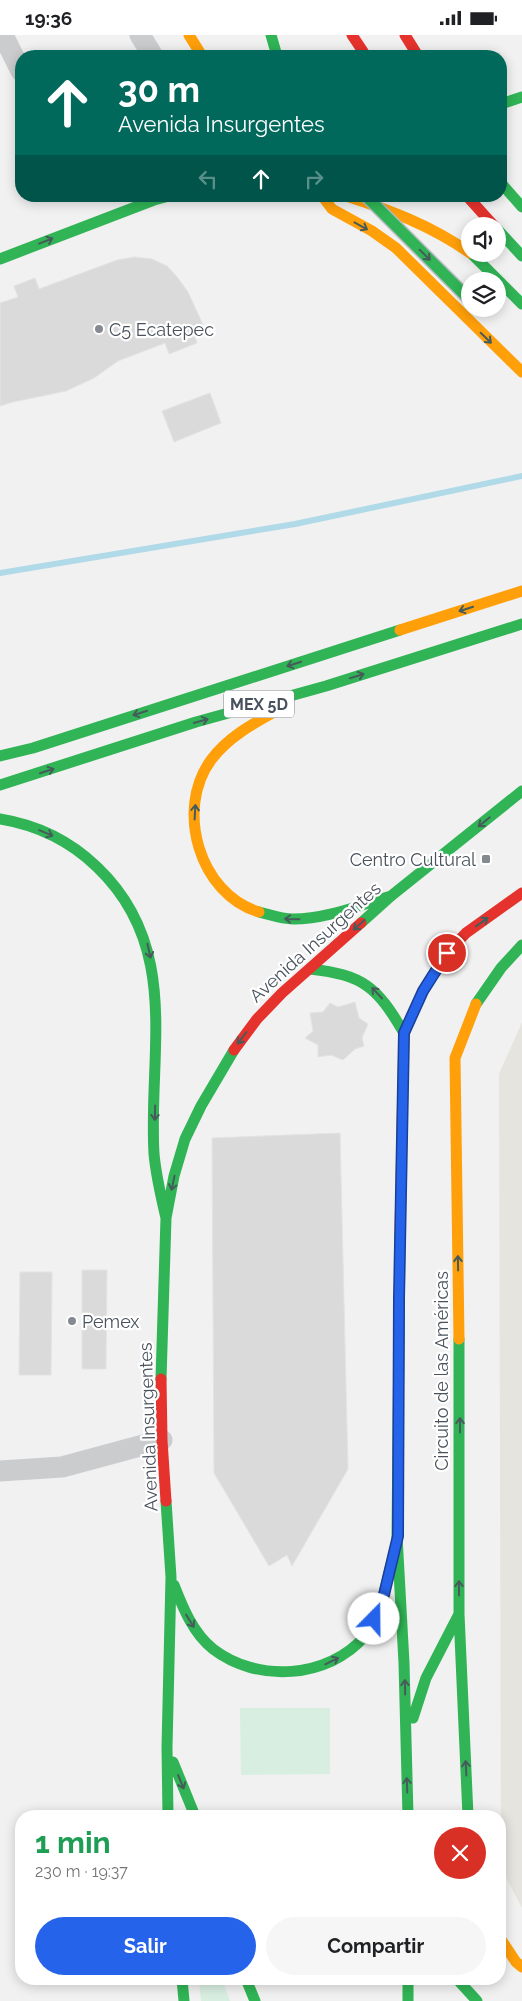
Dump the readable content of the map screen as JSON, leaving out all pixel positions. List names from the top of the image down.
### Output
{
  "streets": {
    "main road": ["MEX 5D", "Avenida Insurgentes", "Circuito de las Américas"]
  },
  "one_way": ["Avenida Insurgentes"],
  "places": {
    "other": ["C5 Ecatepec", "Pemex"],
    "transit": ["Centro Cultural"]
  },
  "page": {
    "status": "19:36",
    "turn": ["30 m", "Avenida Insurgentes"],
    "heading": ["1 min", "230 m · 19:37"],
    "buttons": ["Salir", "Compartir"]
  }
}
